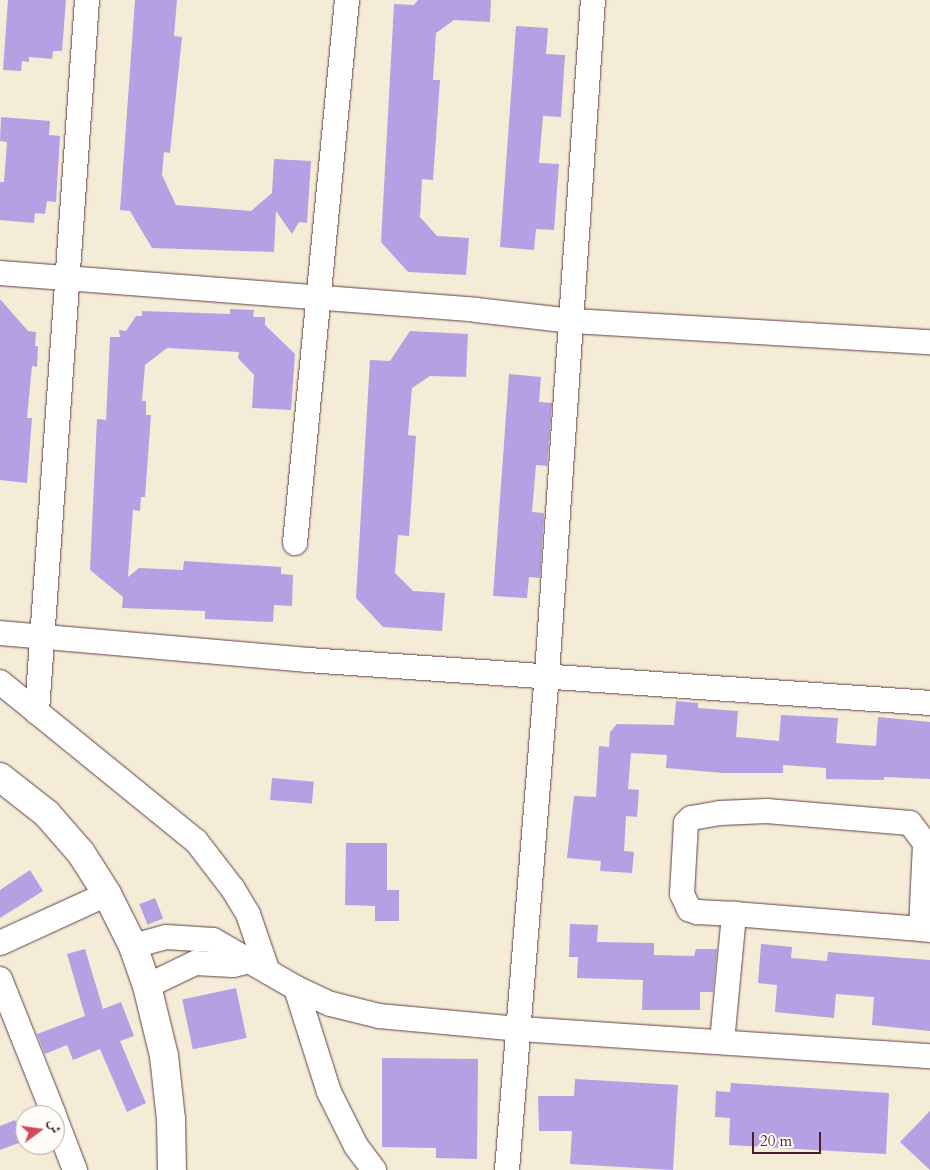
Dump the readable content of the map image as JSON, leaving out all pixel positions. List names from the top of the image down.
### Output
{
  "scale_bar": "20 m",
  "north": "right"
}
